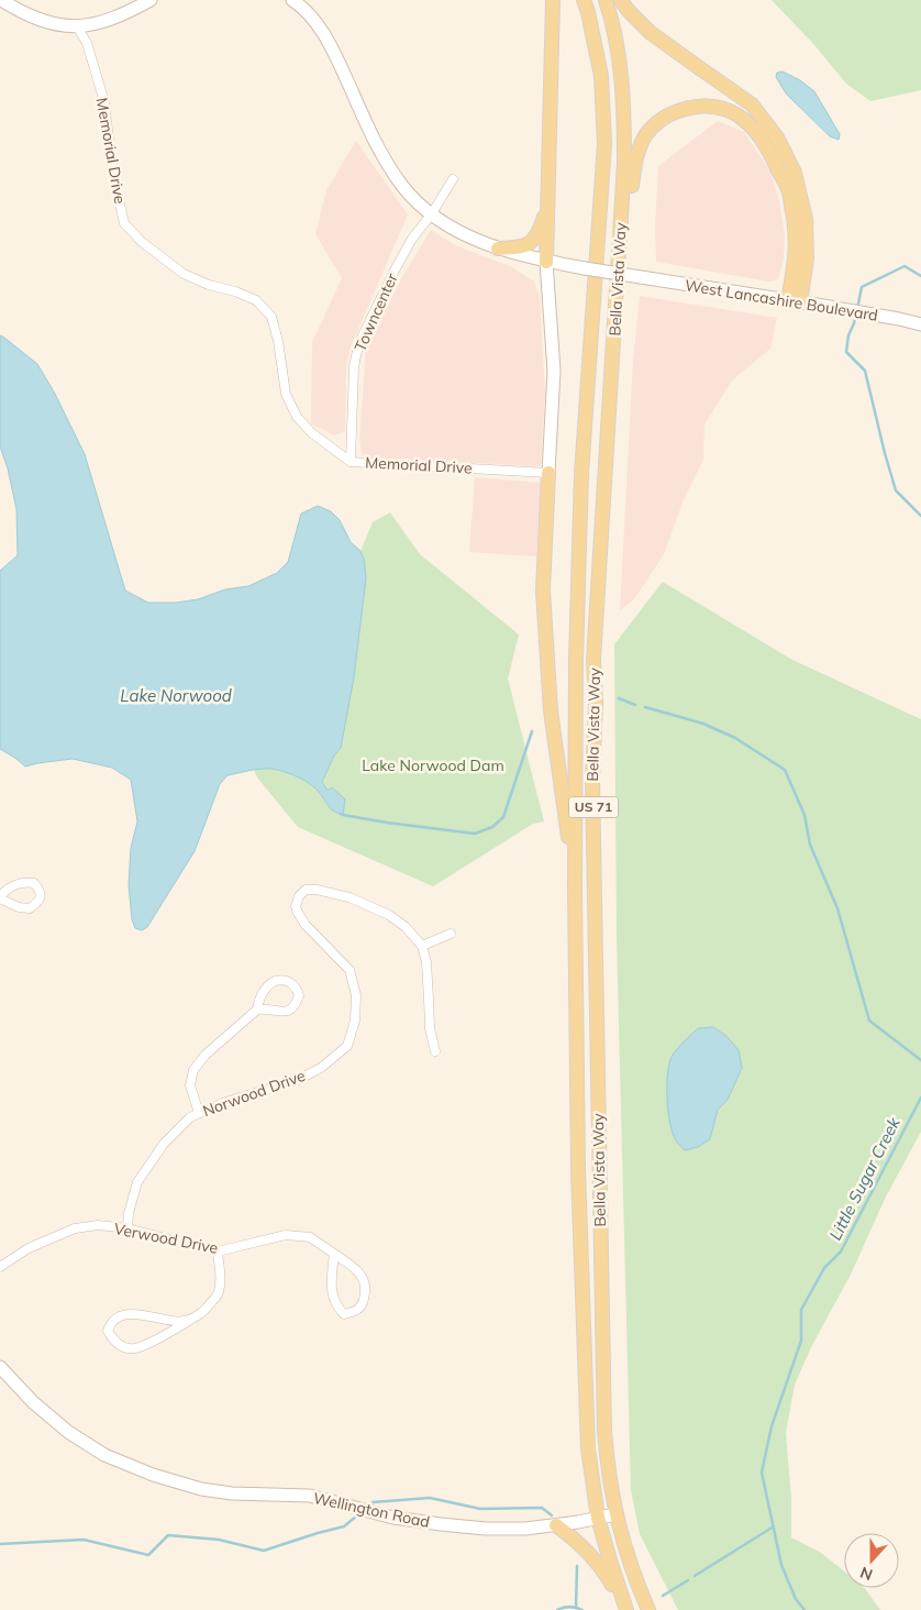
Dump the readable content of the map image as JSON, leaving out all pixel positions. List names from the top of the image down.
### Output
{
  "streets": {
    "main road": [
      "Bella Vista Way",
      "West Lancashire Boulevard",
      "US 71",
      "Wellington Road"
    ],
    "street": [
      "Memorial Drive",
      "Towncenter",
      "Norwood Drive",
      "Verwood Drive"
    ]
  },
  "crossings": [
    ["Memorial Drive", "Towncenter"],
    ["Bella Vista Way", "Wellington Road"],
    ["West Lancashire Boulevard", "Towncenter"],
    ["Norwood Drive", "Verwood Drive"]
  ],
  "water": ["Lake Norwood", "Little Sugar Creek"],
  "parks": ["Lake Norwood Dam"],
  "north": "bottom"
}
